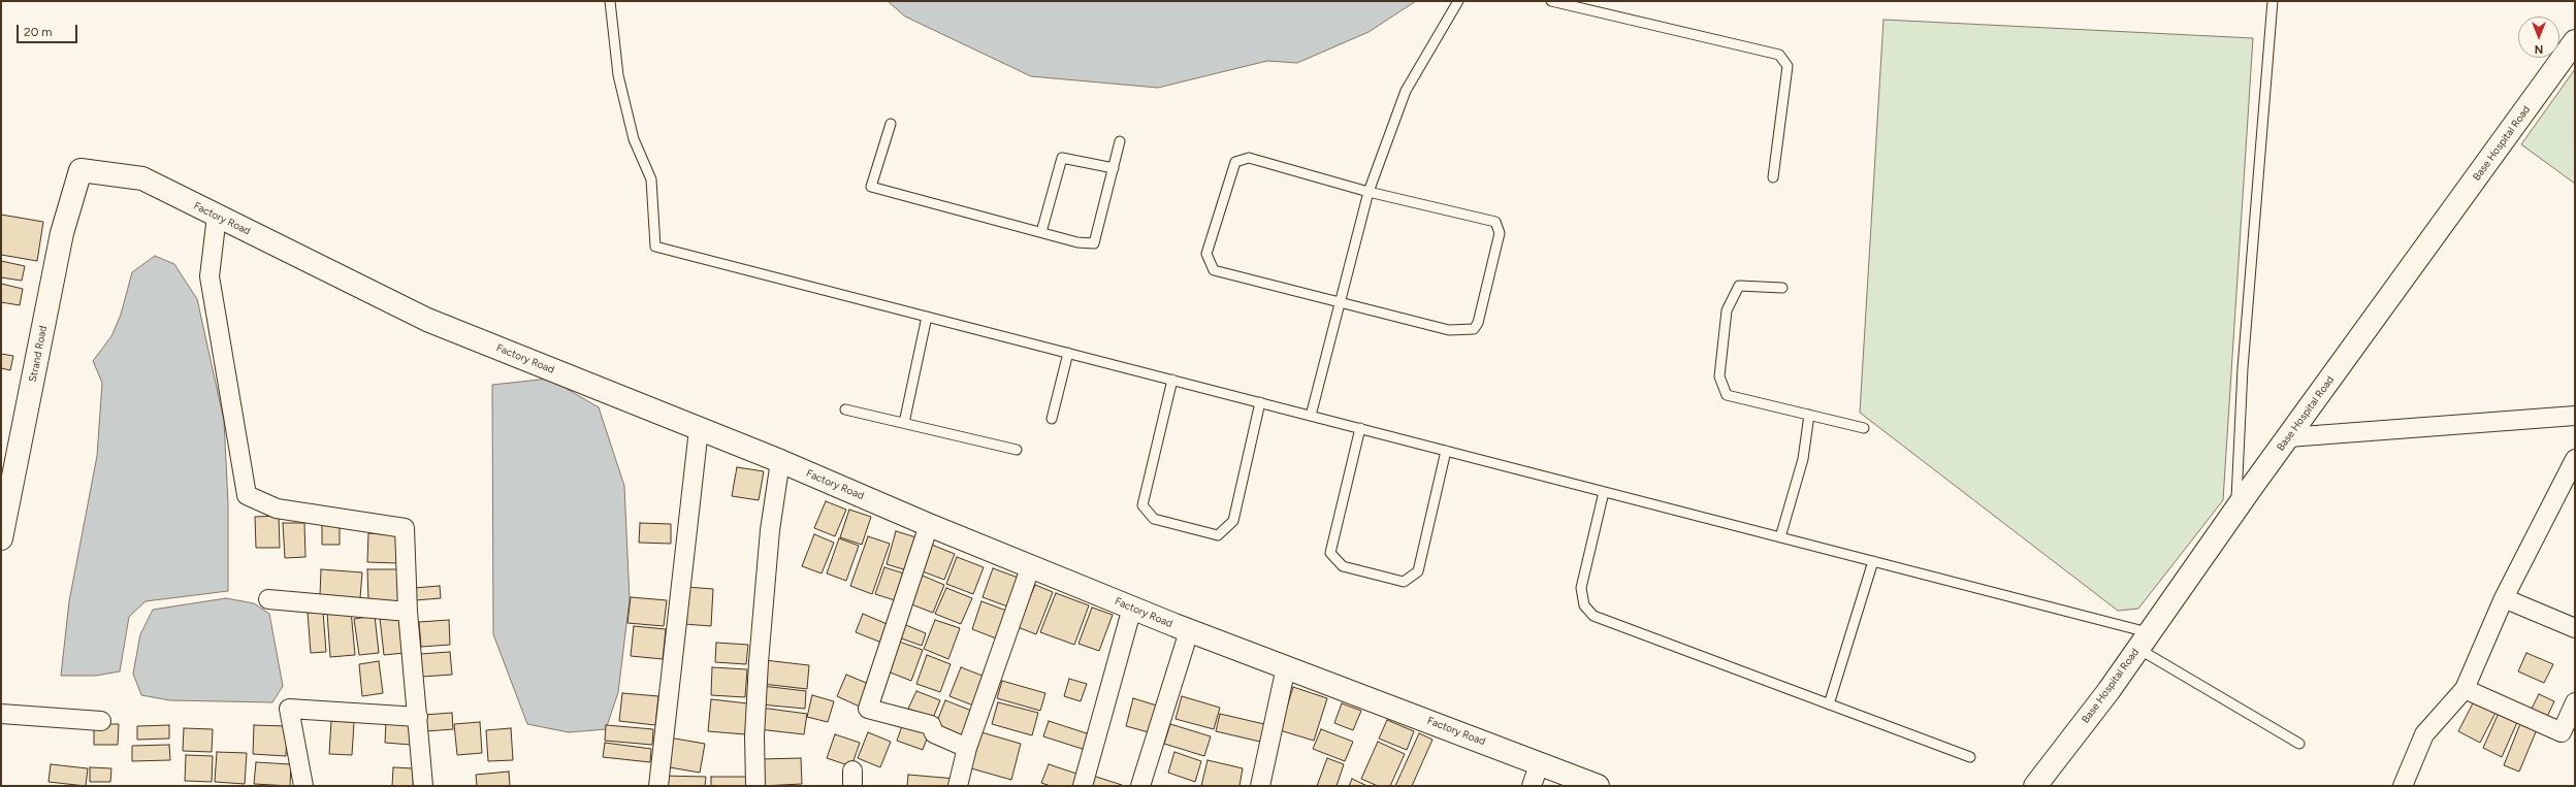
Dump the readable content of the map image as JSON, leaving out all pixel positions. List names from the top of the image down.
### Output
{
  "streets": {
    "street": ["Base Hospital Road", "Factory Road", "Strand Road"]
  },
  "crossings": [
    ["Factory Road", "Strand Road"]
  ],
  "scale_bar": "20 m",
  "north": "bottom"
}
